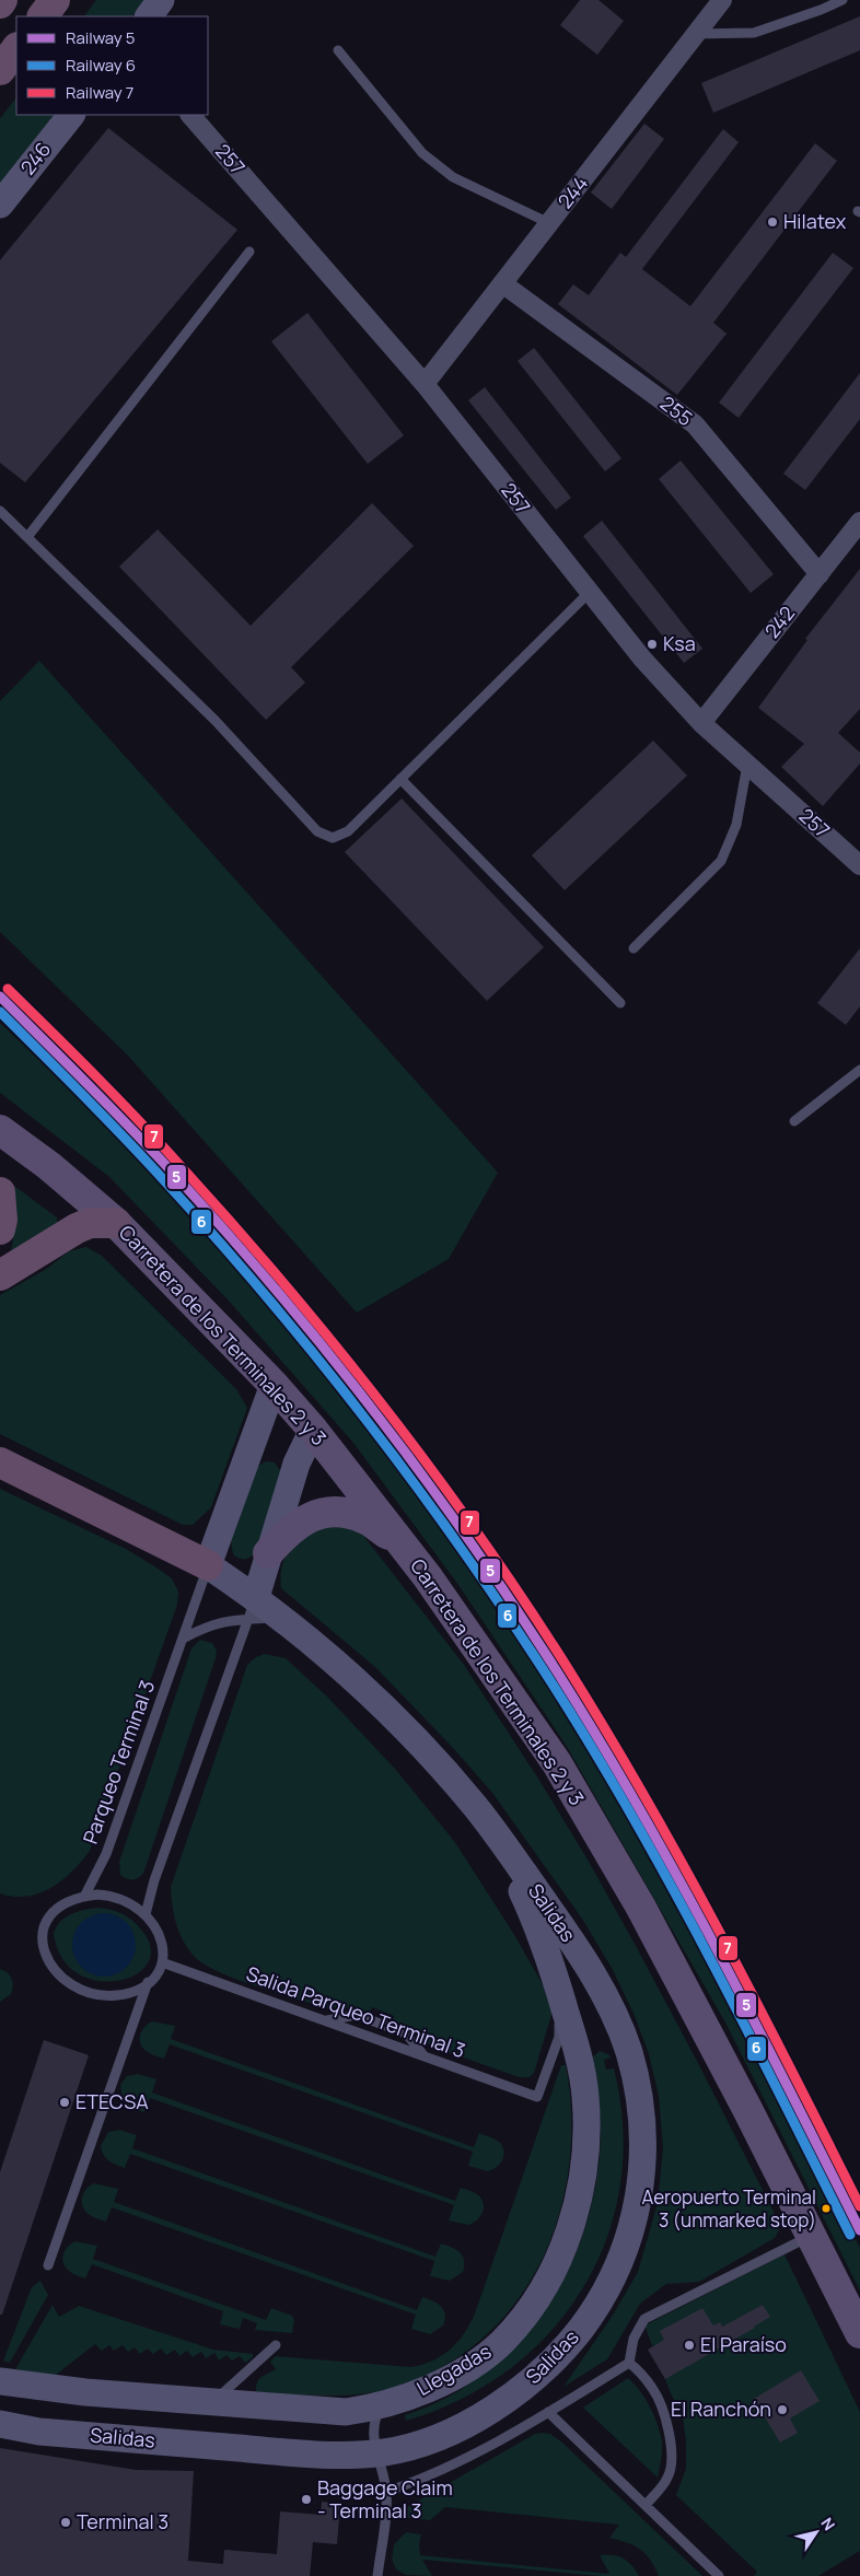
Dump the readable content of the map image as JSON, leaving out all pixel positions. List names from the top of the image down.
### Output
{
  "streets": {
    "main road": [
      "246",
      "Carretera de los Terminales 2 y 3",
      "Salidas",
      "Llegadas"
    ],
    "street": [
      "257",
      "244",
      "255",
      "242"
    ],
    "lane": ["Parqueo Terminal 3", "Salida Parqueo Terminal 3"]
  },
  "crossings": [
    ["257", "244"],
    ["257", "242"],
    ["244", "255"],
    ["255", "242"],
    ["Parqueo Terminal 3", "Salida Parqueo Terminal 3"],
    ["Salidas", "Llegadas"],
    ["Salida Parqueo Terminal 3", "Llegadas"]
  ],
  "places": [
    "Hilatex",
    "Ksa",
    "ETECSA",
    "Aeropuerto Terminal 3 (unmarked stop)",
    "El Paraíso",
    "El Ranchón",
    "Baggage Claim - Terminal 3",
    "Terminal 3"
  ],
  "lines": ["rail line 7", "rail line 5", "rail line 6"],
  "legend": ["Railway 5", "Railway 6", "Railway 7"],
  "north": "top right"
}
